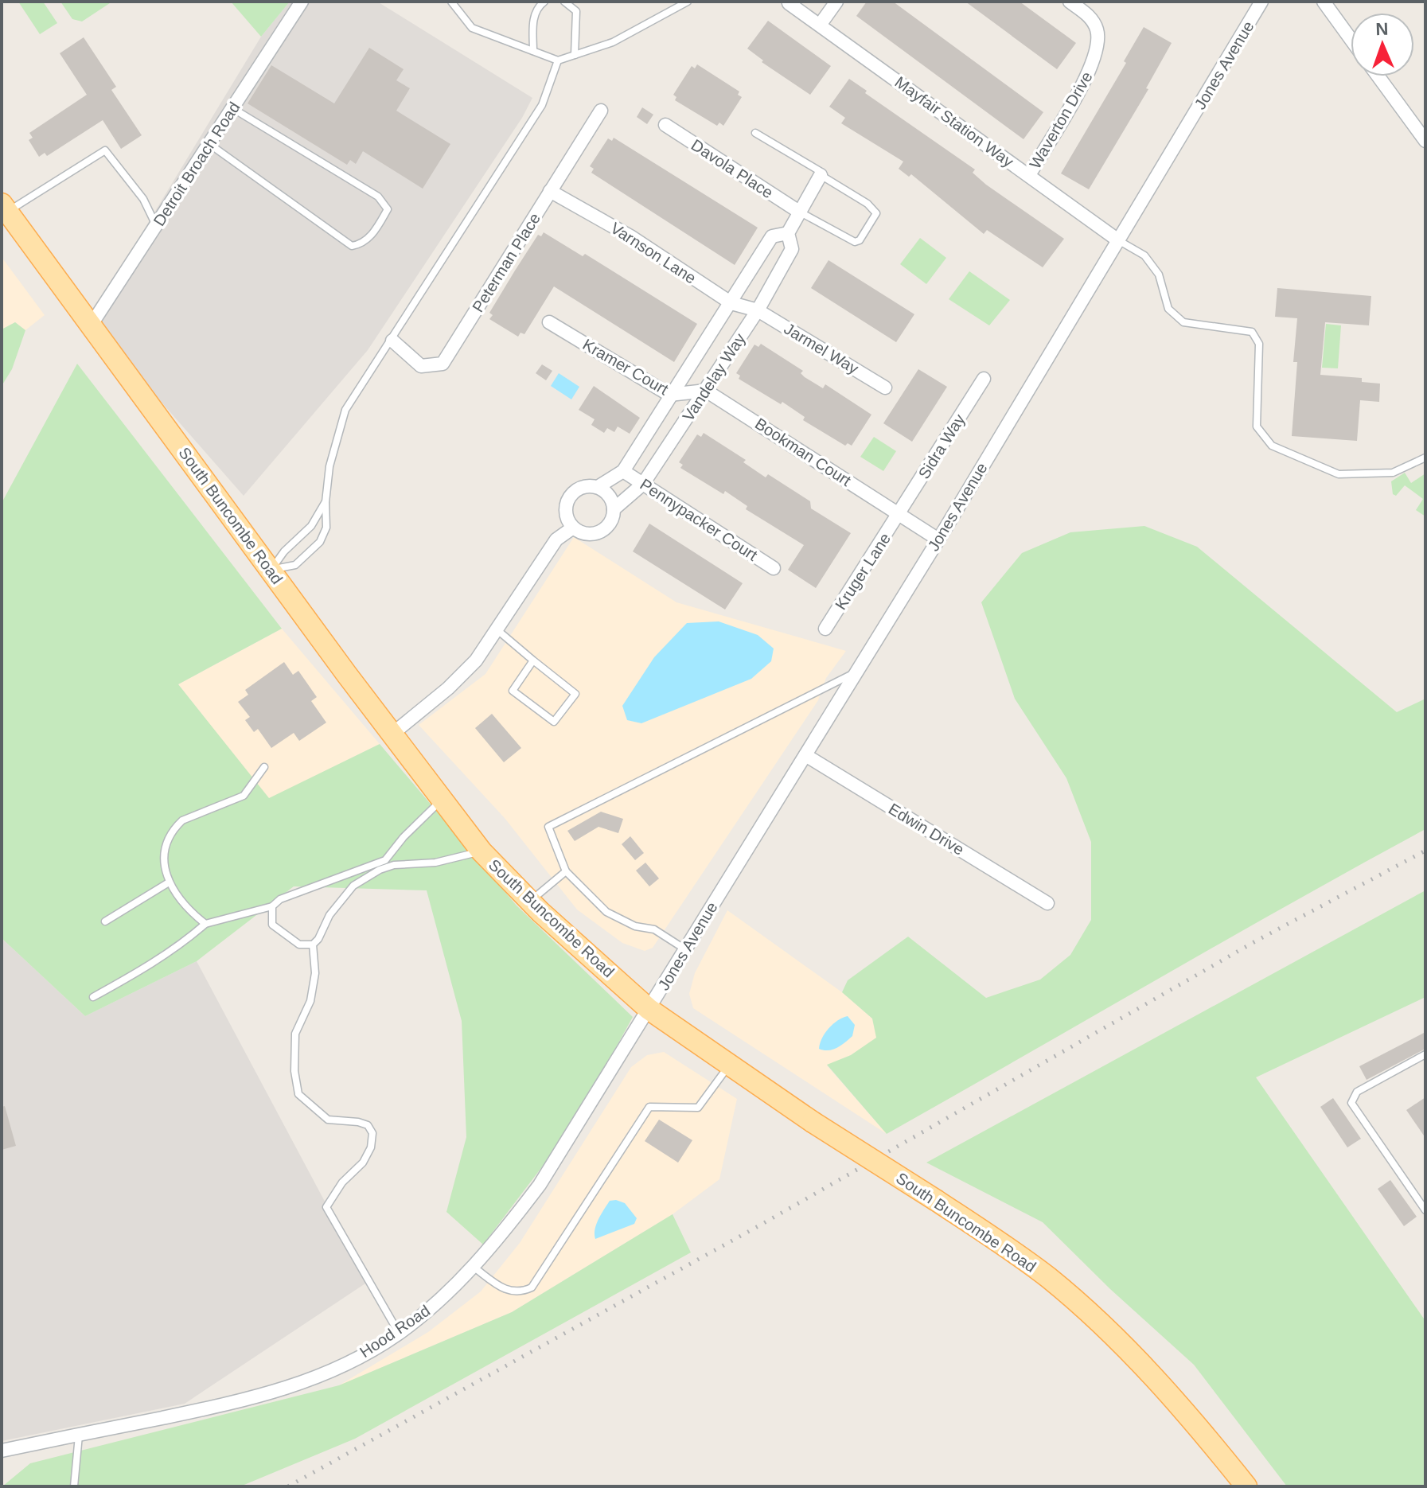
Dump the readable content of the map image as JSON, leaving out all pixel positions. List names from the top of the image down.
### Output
{
  "streets": {
    "main road": ["South Buncombe Road"],
    "street": [
      "Jones Avenue",
      "Waverton Drive",
      "Mayfair Station Way",
      "Detroit Broach Road",
      "Davola Place",
      "Varnson Lane",
      "Peterman Place",
      "Jarmel Way",
      "Kramer Court",
      "Vandelay Way",
      "Sidra Way",
      "Bookman Court",
      "Pennypacker Court",
      "Kruger Lane",
      "Edwin Drive",
      "Hood Road"
    ]
  },
  "crossings": [
    ["Jones Avenue", "Mayfair Station Way"],
    ["Jones Avenue", "Bookman Court"],
    ["Jones Avenue", "South Buncombe Road"],
    ["Jones Avenue", "Edwin Drive"],
    ["Jones Avenue", "Hood Road"],
    ["Waverton Drive", "Mayfair Station Way"],
    ["Detroit Broach Road", "South Buncombe Road"],
    ["Davola Place", "Vandelay Way"],
    ["Varnson Lane", "Peterman Place"],
    ["Varnson Lane", "Jarmel Way"],
    ["Varnson Lane", "Vandelay Way"],
    ["Jarmel Way", "Vandelay Way"],
    ["Kramer Court", "Vandelay Way"],
    ["Kramer Court", "Bookman Court"],
    ["Vandelay Way", "Bookman Court"],
    ["Vandelay Way", "Pennypacker Court"],
    ["Sidra Way", "Bookman Court"],
    ["Sidra Way", "Kruger Lane"],
    ["Bookman Court", "Kruger Lane"],
    ["South Buncombe Road", "Hood Road"]
  ],
  "north": "top"
}
